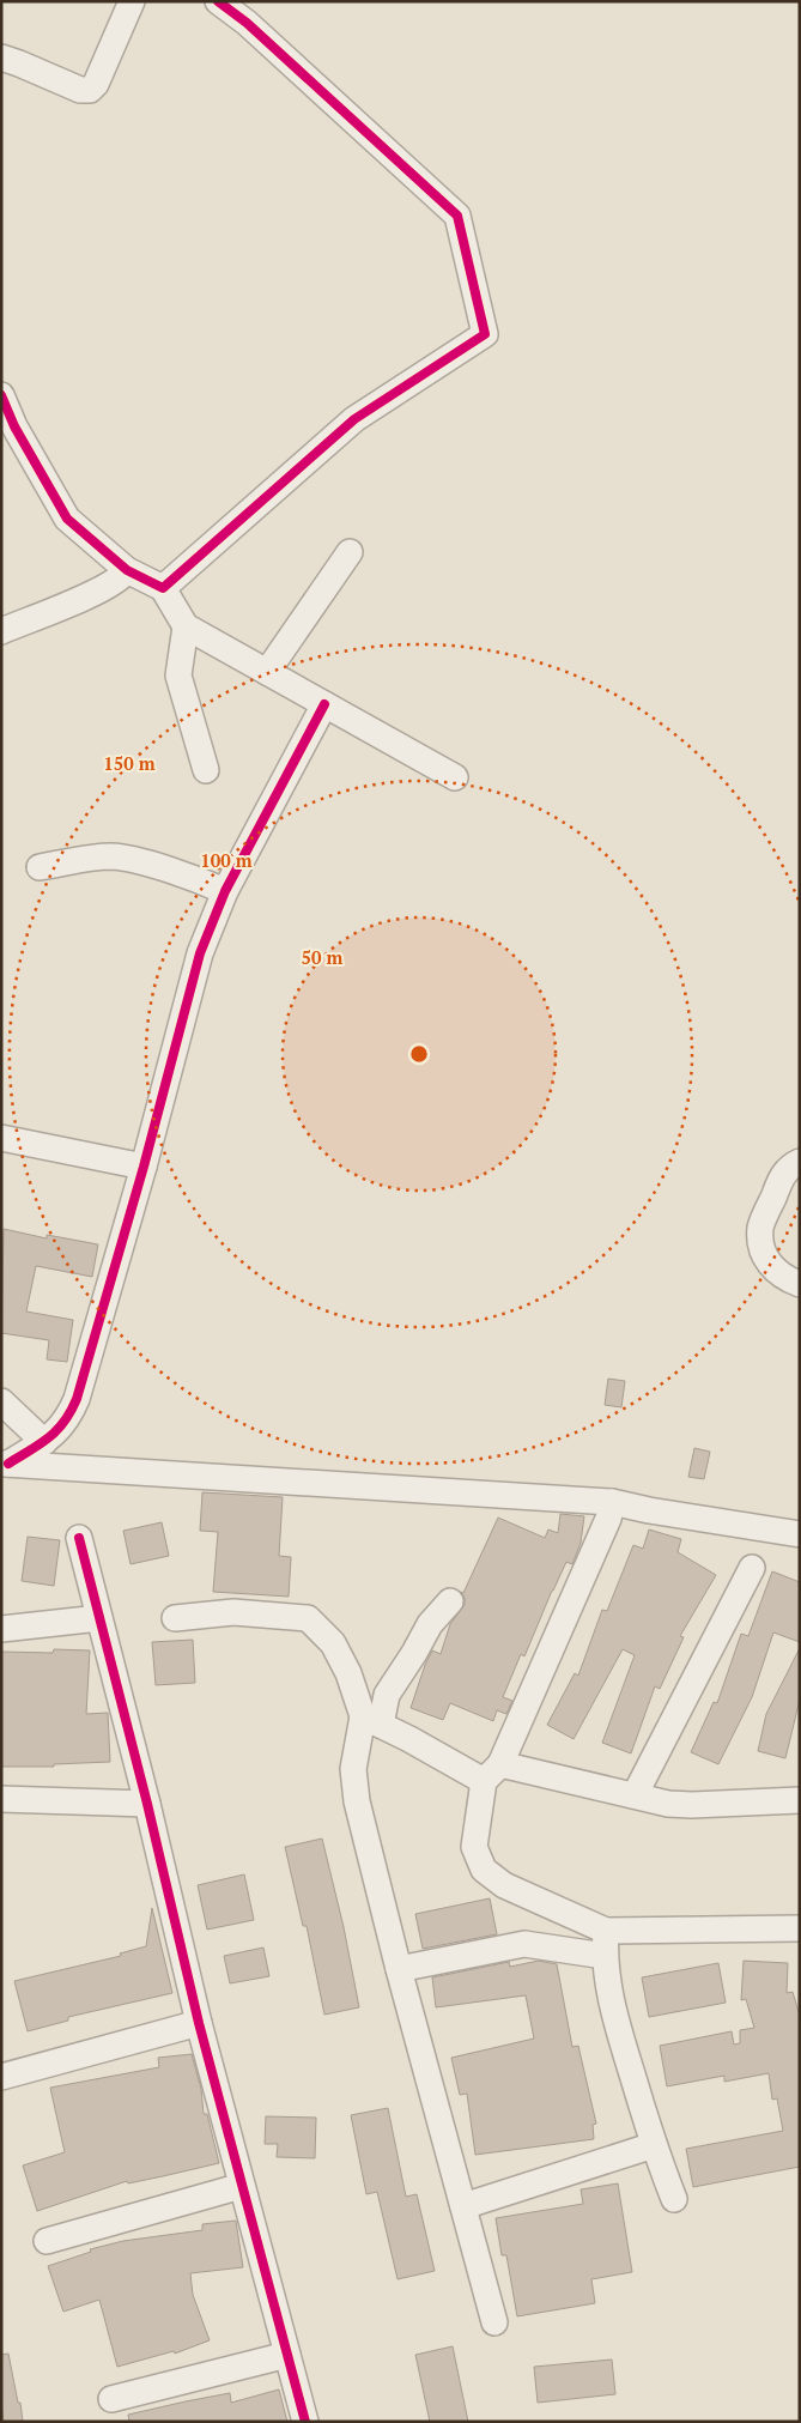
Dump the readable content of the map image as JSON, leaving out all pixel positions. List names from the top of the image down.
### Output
{
  "rings": ["150 m", "100 m", "50 m"]
}
